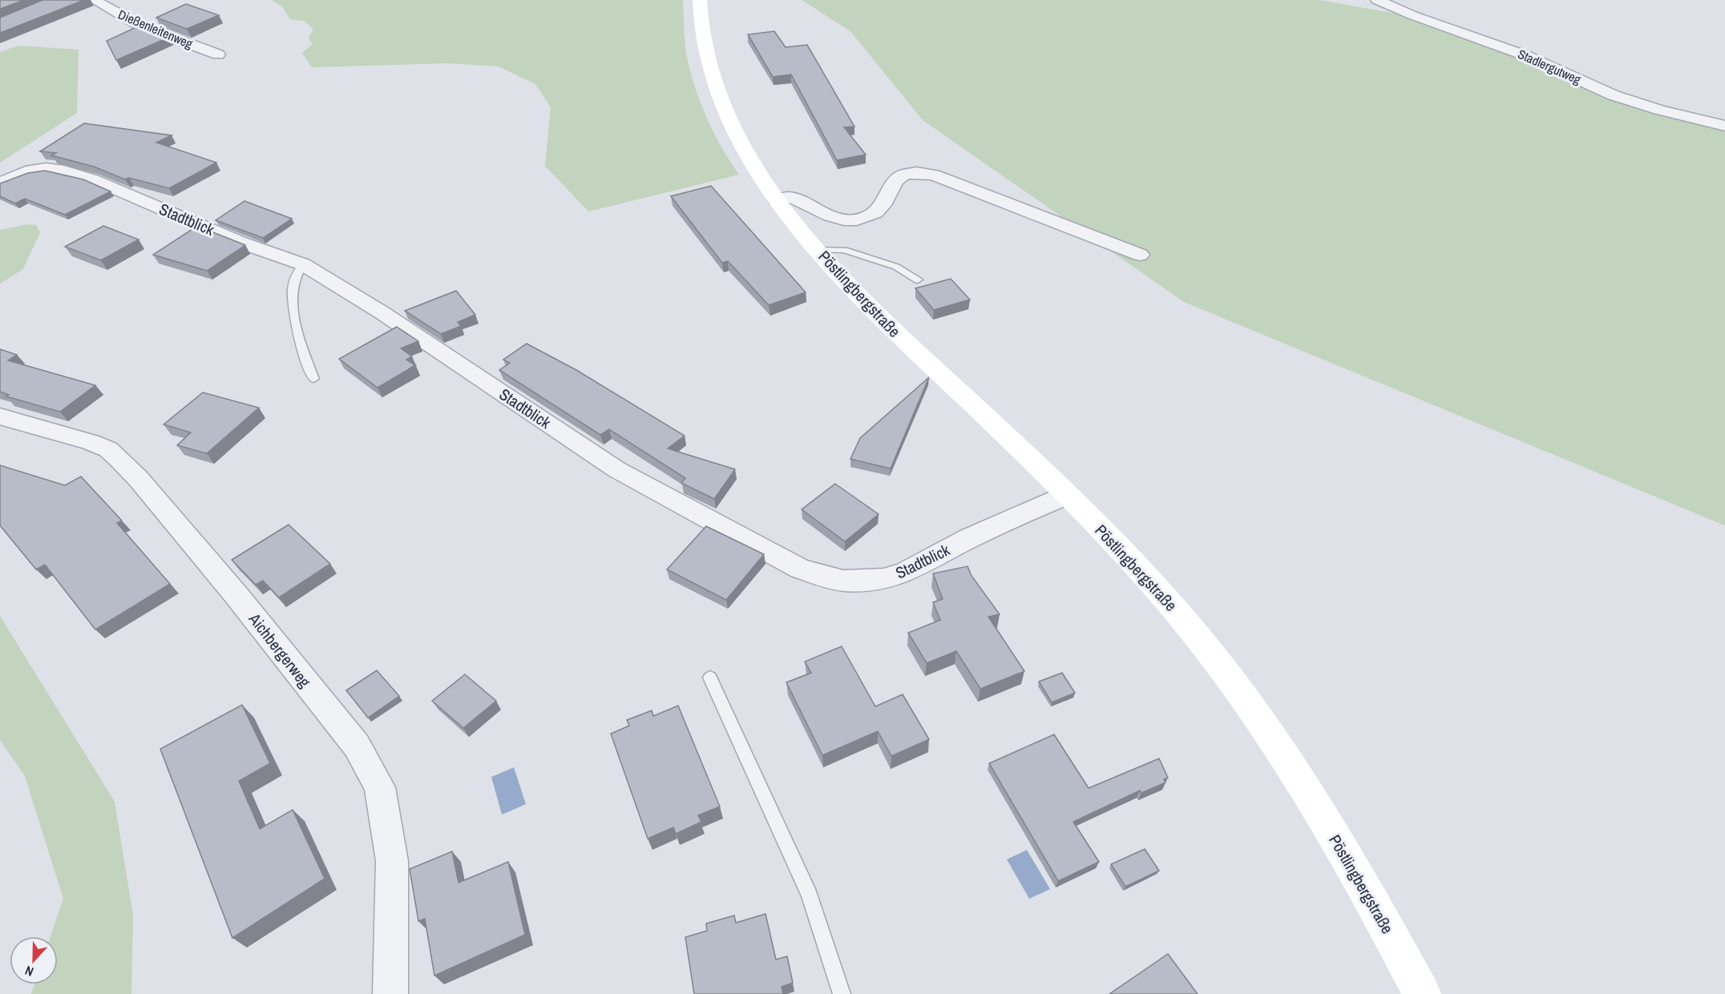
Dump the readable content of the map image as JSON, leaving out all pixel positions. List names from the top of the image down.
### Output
{
  "streets": {
    "main road": ["Pöstlingbergstraße"],
    "street": [
      "Dießenleitenweg",
      "Stadlergutweg",
      "Stadtblick",
      "Aichbergerweg"
    ]
  },
  "crossings": [
    ["Stadtblick", "Pöstlingbergstraße"]
  ],
  "north": "bottom"
}
